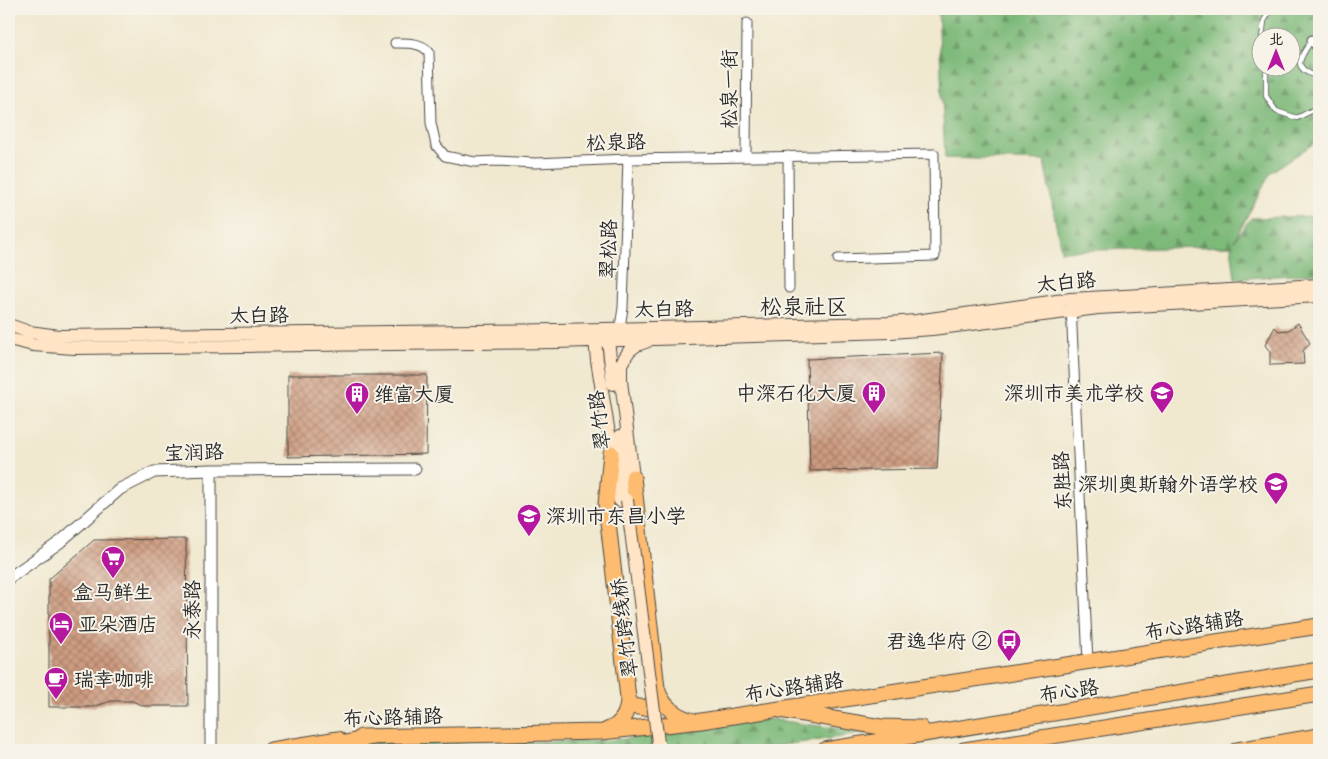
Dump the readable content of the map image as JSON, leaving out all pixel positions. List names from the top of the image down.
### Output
{
  "streets": {
    "main road": [
      "太白路",
      "翠竹路",
      "布心路辅路",
      "翠竹跨线桥",
      "布心路"
    ],
    "street": [
      "松泉一街",
      "松泉路",
      "翠松路",
      "宝润路",
      "东胜路",
      "永泰路"
    ]
  },
  "crossings": [
    ["松泉一街", "松泉路"],
    ["松泉路", "翠松路"],
    ["翠松路", "太白路"],
    ["翠松路", "翠竹路"],
    ["太白路", "翠竹路"],
    ["太白路", "东胜路"],
    ["翠竹路", "翠竹跨线桥"],
    ["宝润路", "永泰路"],
    ["东胜路", "布心路辅路"]
  ],
  "districts": ["松泉社区"],
  "places": {
    "building": ["中深石化大厦", "维富大厦"],
    "school or university": ["深圳市美术学校", "深圳奥斯翰外语学校", "深圳市东昌小学"],
    "supermarket": ["盒马鲜生"],
    "hotel": ["亚朵酒店"],
    "bus stop": ["君逸华府 ②"],
    "cafe": ["瑞幸咖啡"]
  },
  "north": "top"
}
